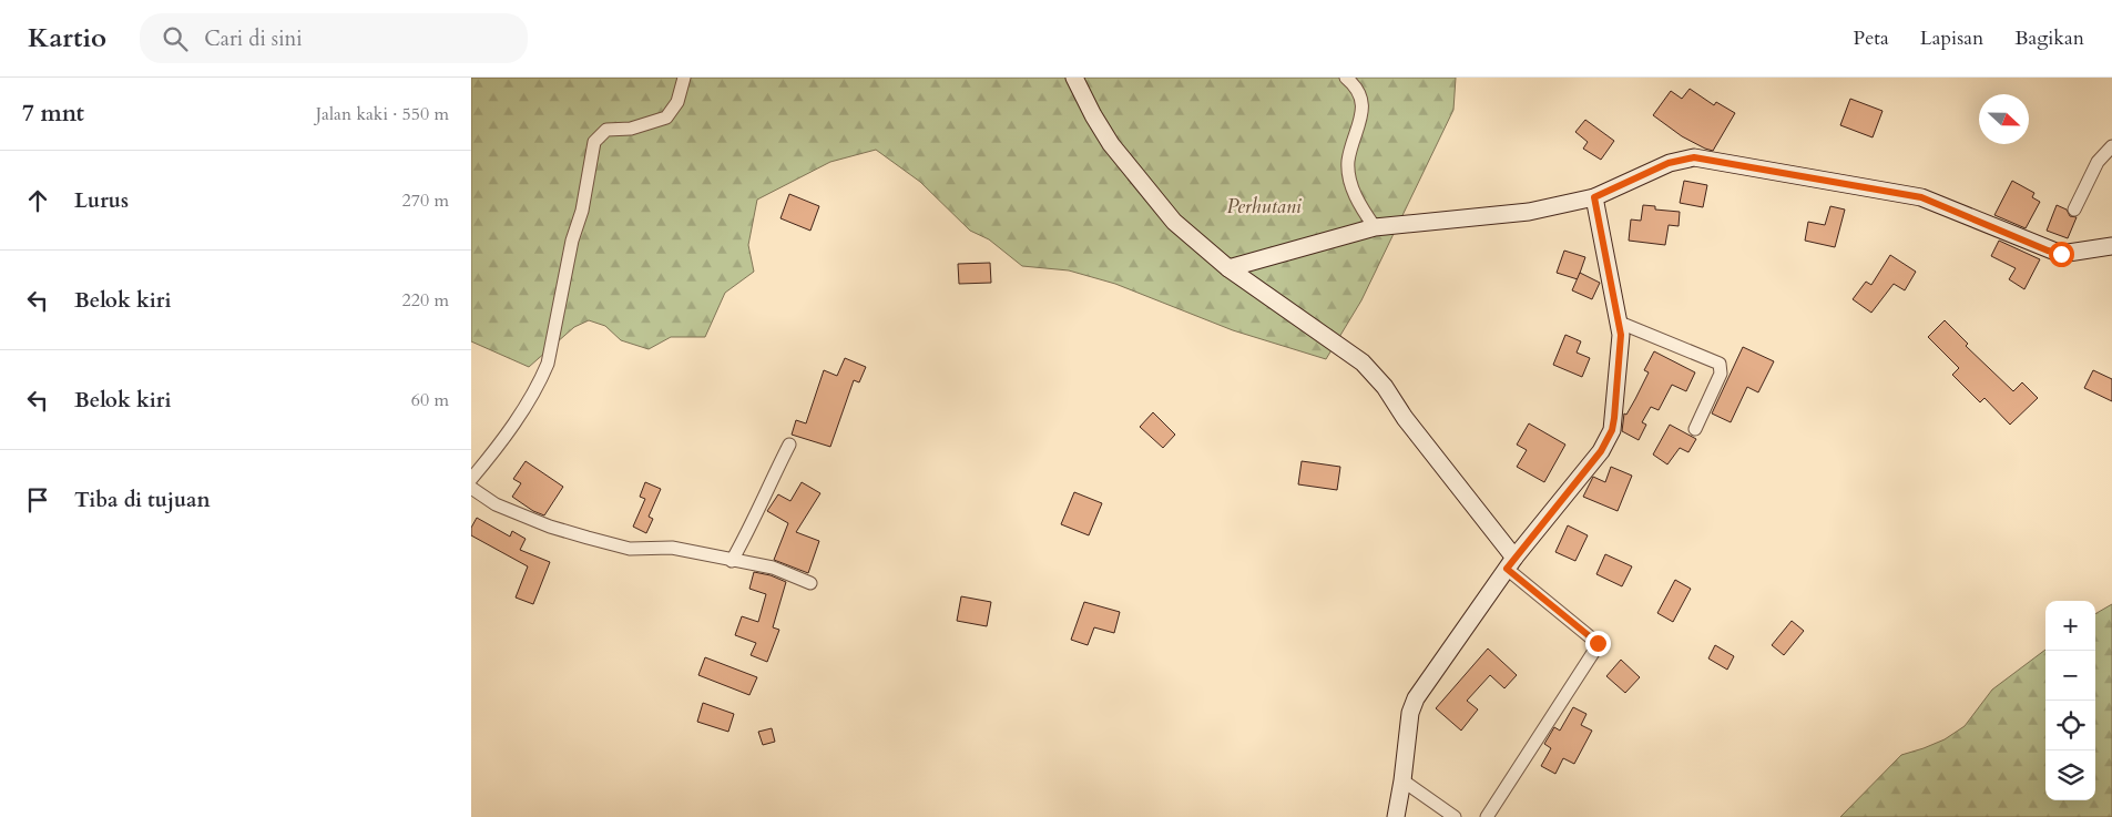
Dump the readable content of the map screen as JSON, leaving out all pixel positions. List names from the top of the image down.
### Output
{
  "parks": ["Perhutani"],
  "north": "right",
  "page": {
    "header": "Kartio",
    "search": "Cari di sini",
    "nav": ["Peta", "Lapisan", "Bagikan"],
    "heading": ["7 mnt", "Jalan kaki · 550 m"],
    "list": [
      ["Lurus", "270 m"],
      ["Belok kiri", "220 m"],
      ["Belok kiri", "60 m"],
      "Tiba di tujuan"
    ],
    "map_buttons": ["+", "−"]
  }
}
